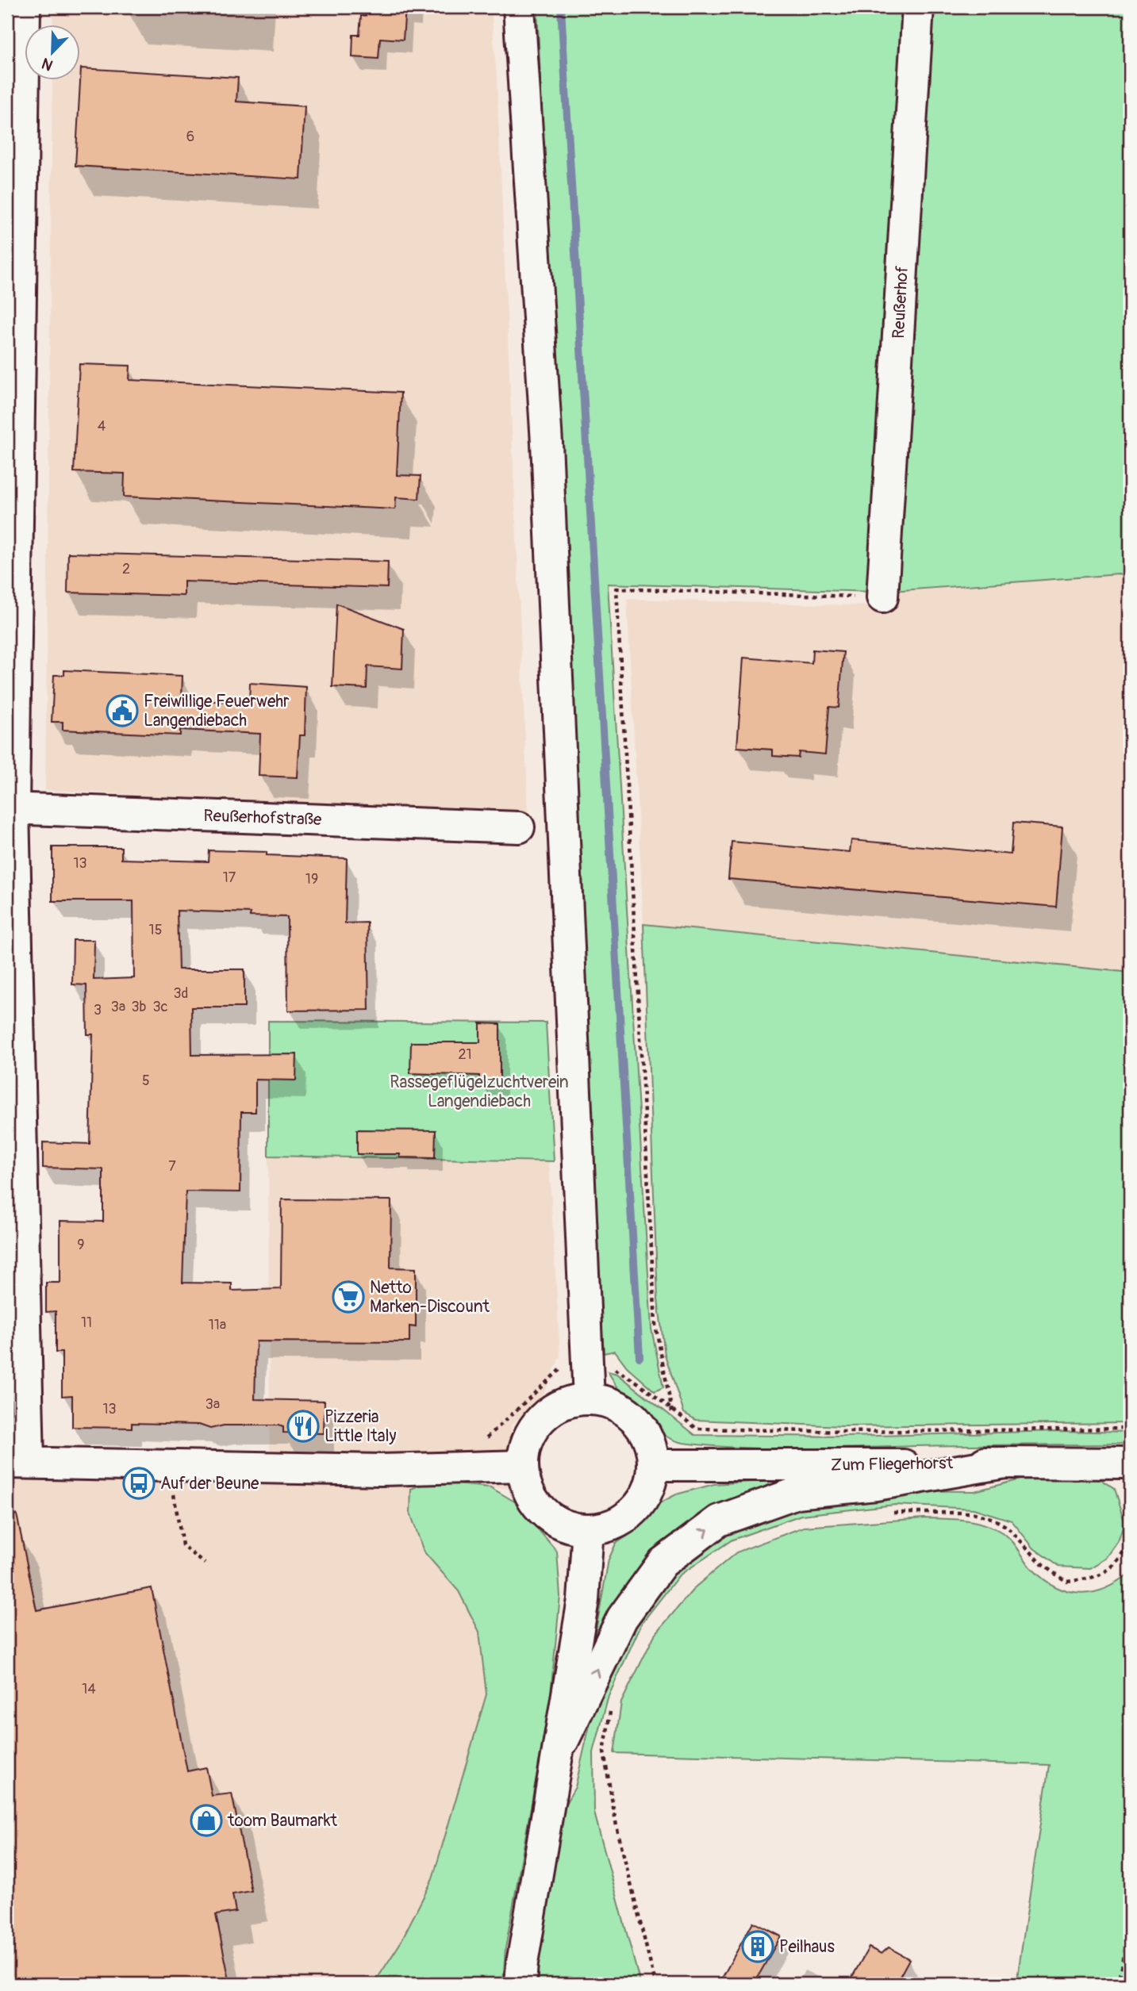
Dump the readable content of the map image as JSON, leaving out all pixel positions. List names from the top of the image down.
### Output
{
  "streets": {
    "street": ["Reußerhof", "Reußerhofstraße", "Zum Fliegerhorst"]
  },
  "parks": ["Rassegeflügelzuchtverein Langendiebach"],
  "places": {
    "public building": ["Freiwillige Feuerwehr Langendiebach"],
    "supermarket": ["Netto Marken-Discount"],
    "restaurant": ["Pizzeria Little Italy"],
    "bus stop": ["Auf der Beune"],
    "shop": ["toom Baumarkt"],
    "building": ["Peilhaus"]
  },
  "house_numbers": [
    "6",
    "4",
    "2",
    "13",
    "17",
    "19",
    "15",
    "3d",
    "3a",
    "3b",
    "3c",
    "3",
    "21",
    "5",
    "7",
    "9",
    "11",
    "11a",
    "3a",
    "13",
    "14"
  ],
  "north": "bottom left"
}
